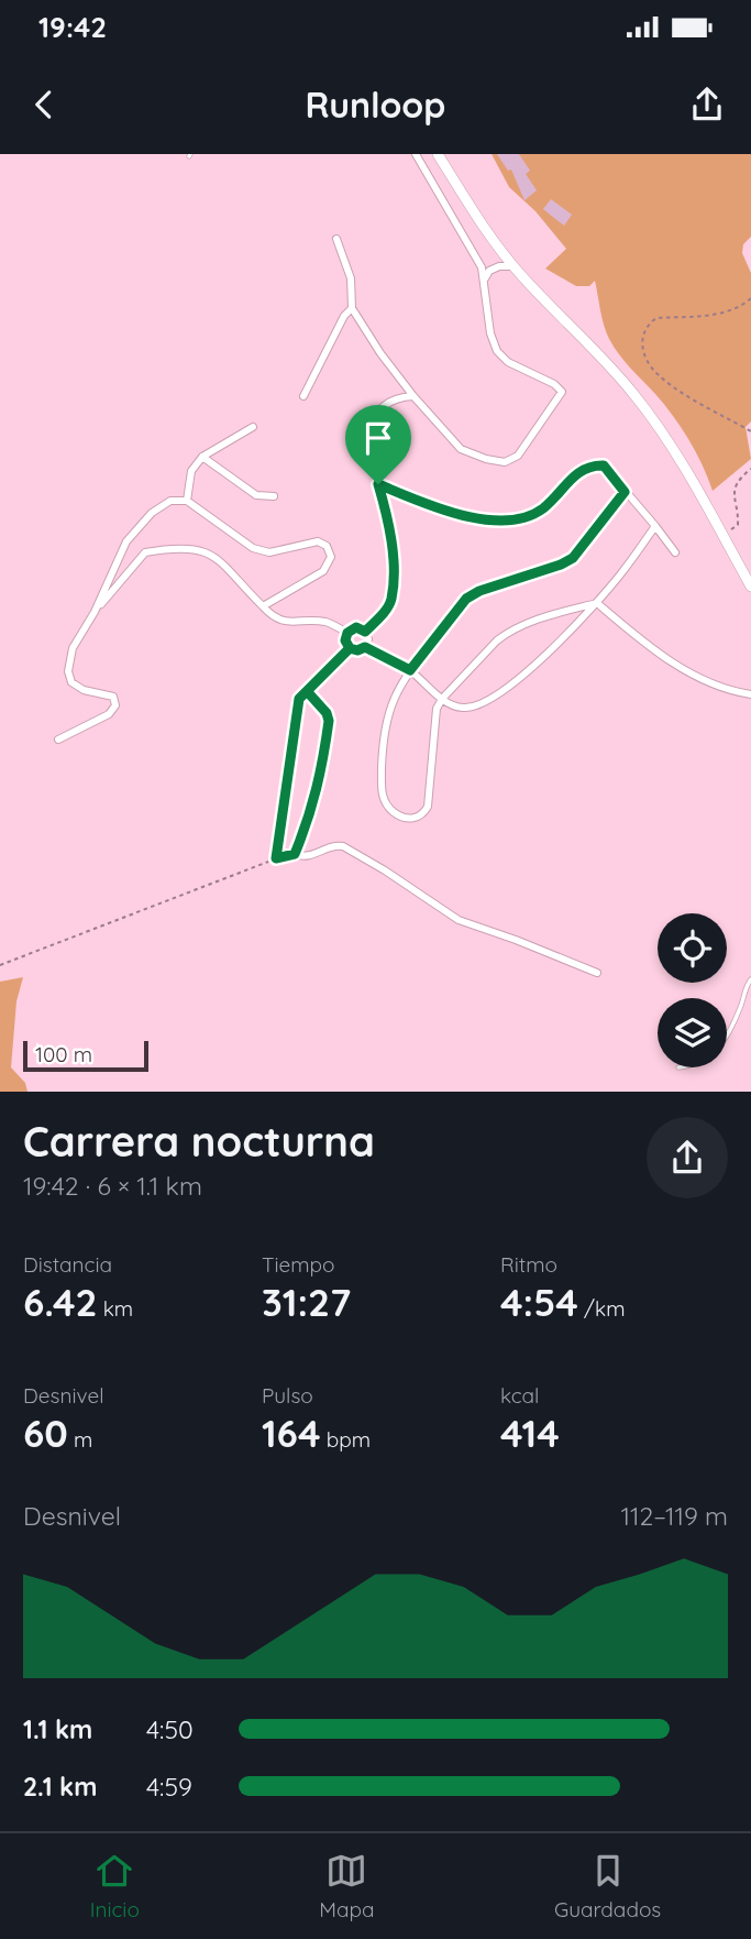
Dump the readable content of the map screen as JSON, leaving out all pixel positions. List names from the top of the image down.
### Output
{
  "scale_bar": "100 m",
  "page": {
    "status": "19:42",
    "header": "Runloop",
    "scale": "100 m",
    "heading": ["Carrera nocturna", "19:42 · 6 × 1.1 km"],
    "stats": [
      ["Distancia", "6.42 km"],
      ["Tiempo", "31:27"],
      ["Ritmo", "4:54 /km"],
      ["Desnivel", "60 m"],
      ["Pulso", "164 bpm"],
      ["kcal", "414"]
    ],
    "chart": ["Desnivel", "112–119 m"],
    "list": [
      {
        "name": "1.1 km",
        "note": "4:50"
      },
      {
        "name": "2.1 km",
        "note": "4:59"
      }
    ],
    "tabs": ["Inicio", "Mapa", "Guardados"]
  }
}
